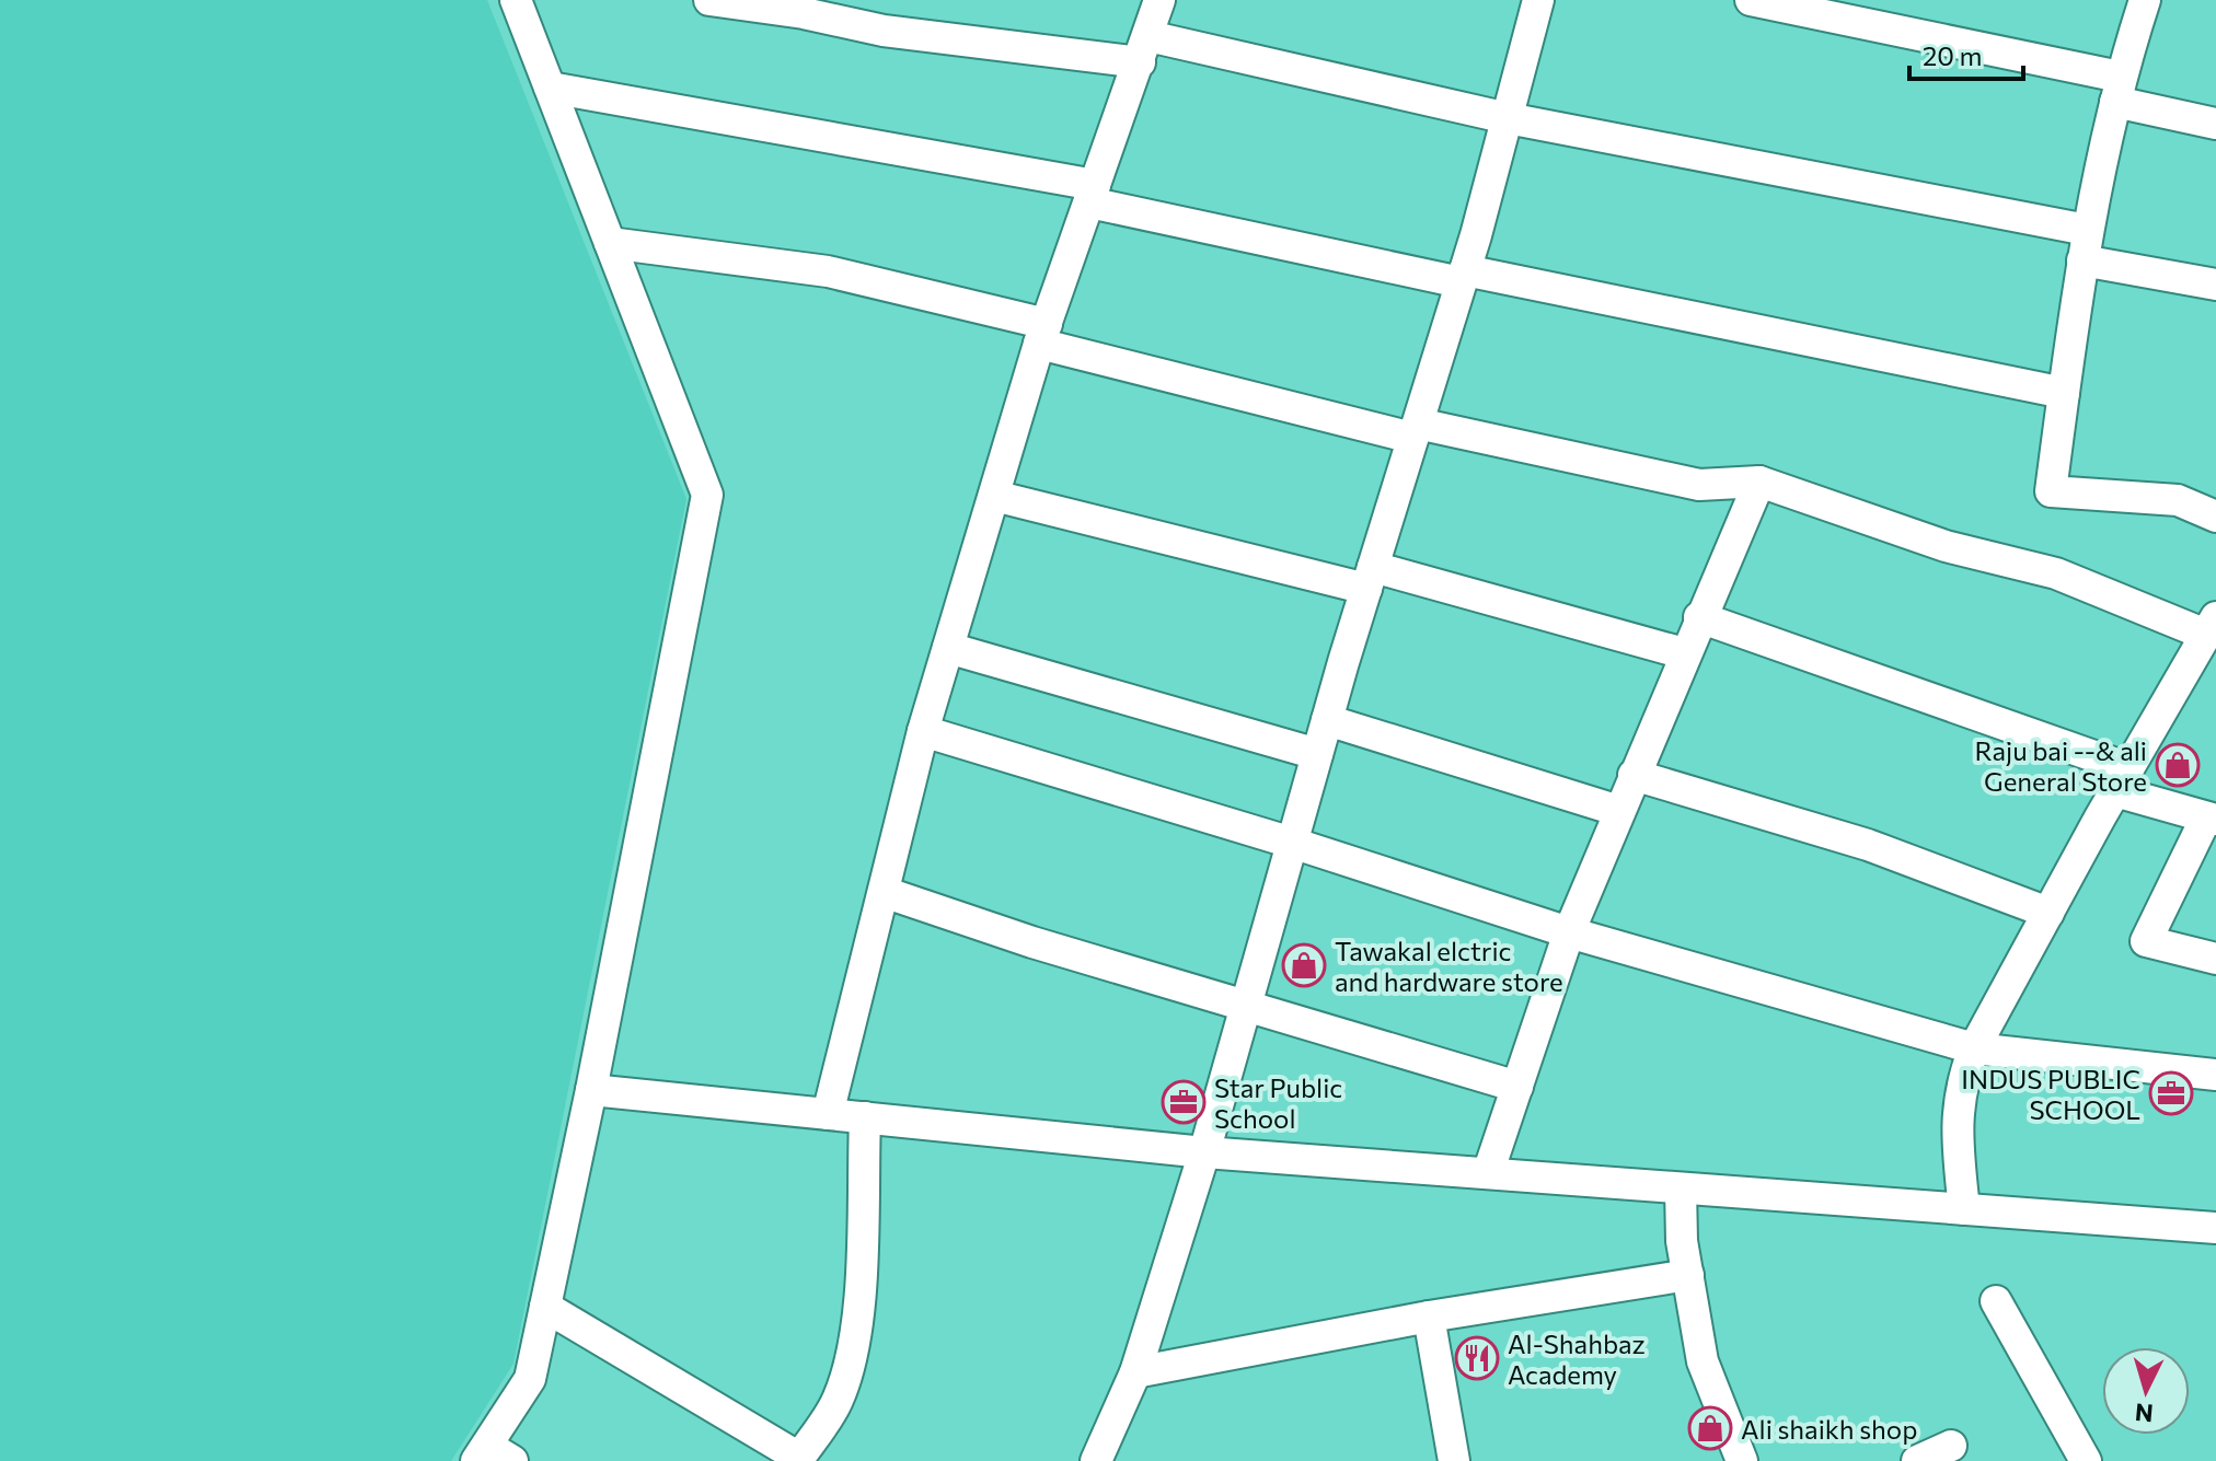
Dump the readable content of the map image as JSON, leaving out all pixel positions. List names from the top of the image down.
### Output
{
  "places": {
    "shop": ["Raju bai --& ali General Store", "Tawakal elctric and hardware store", "Ali shaikh shop"],
    "office": ["INDUS PUBLIC SCHOOL", "Star Public School"],
    "restaurant": ["Al-Shahbaz Academy"]
  },
  "scale_bar": "20 m",
  "north": "bottom"
}
